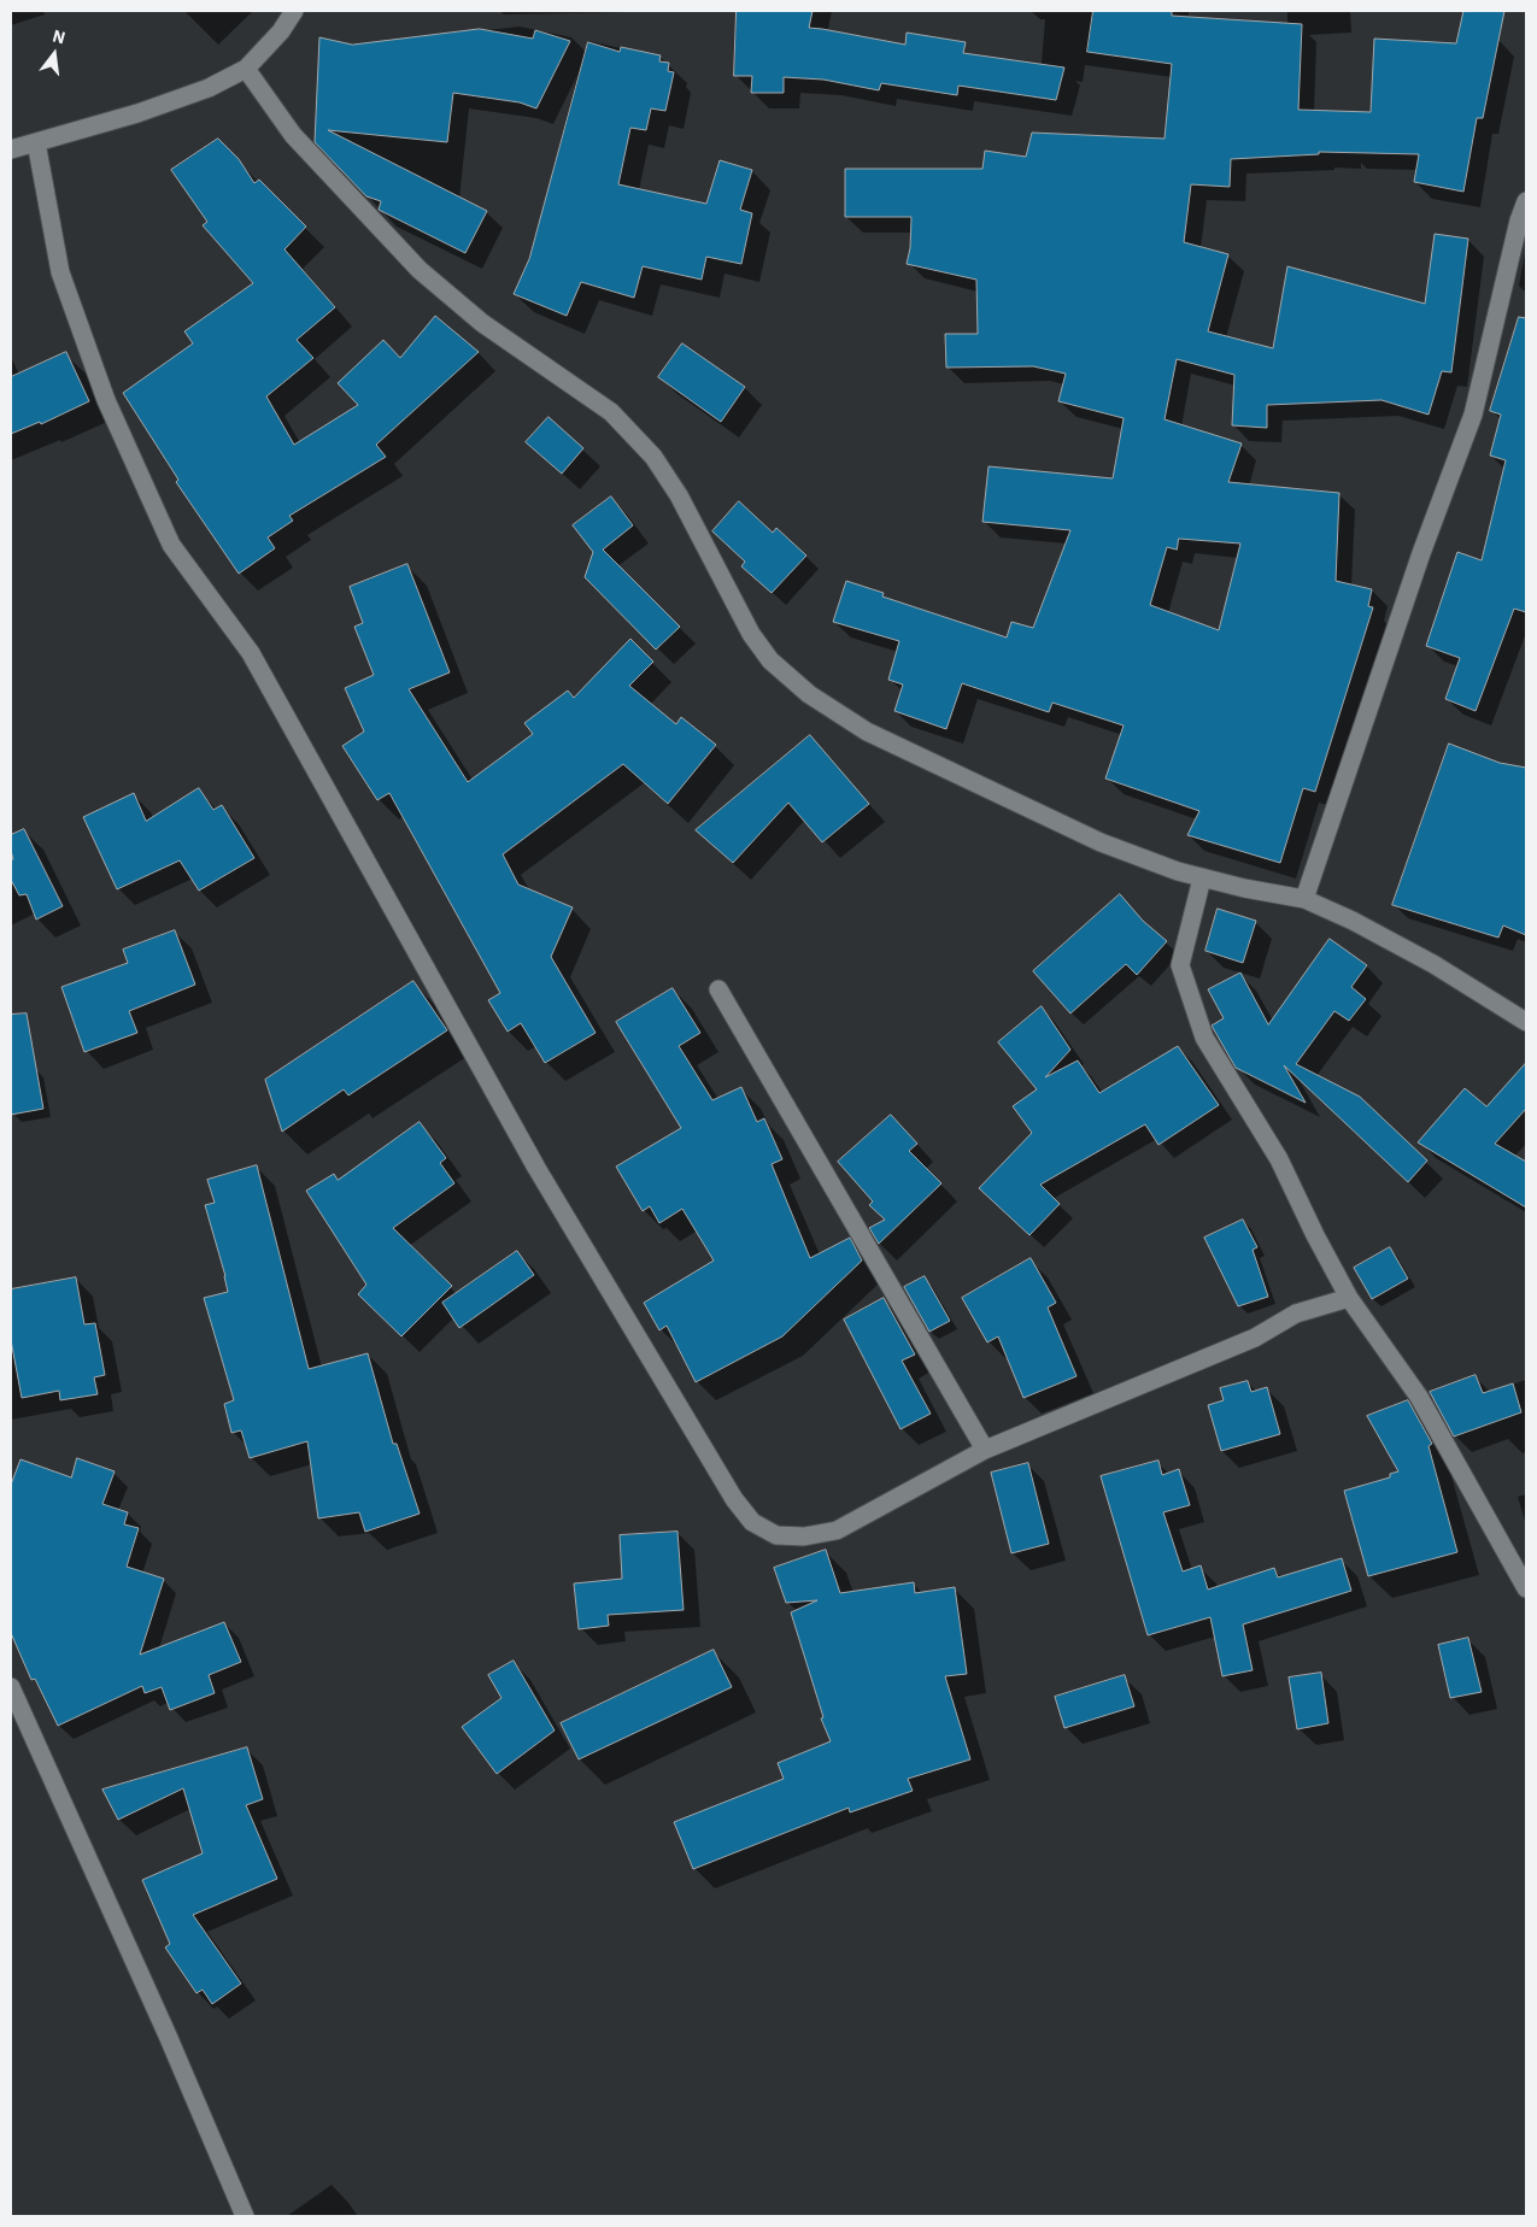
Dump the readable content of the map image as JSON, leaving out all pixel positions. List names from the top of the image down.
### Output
{
  "north": "top"
}
